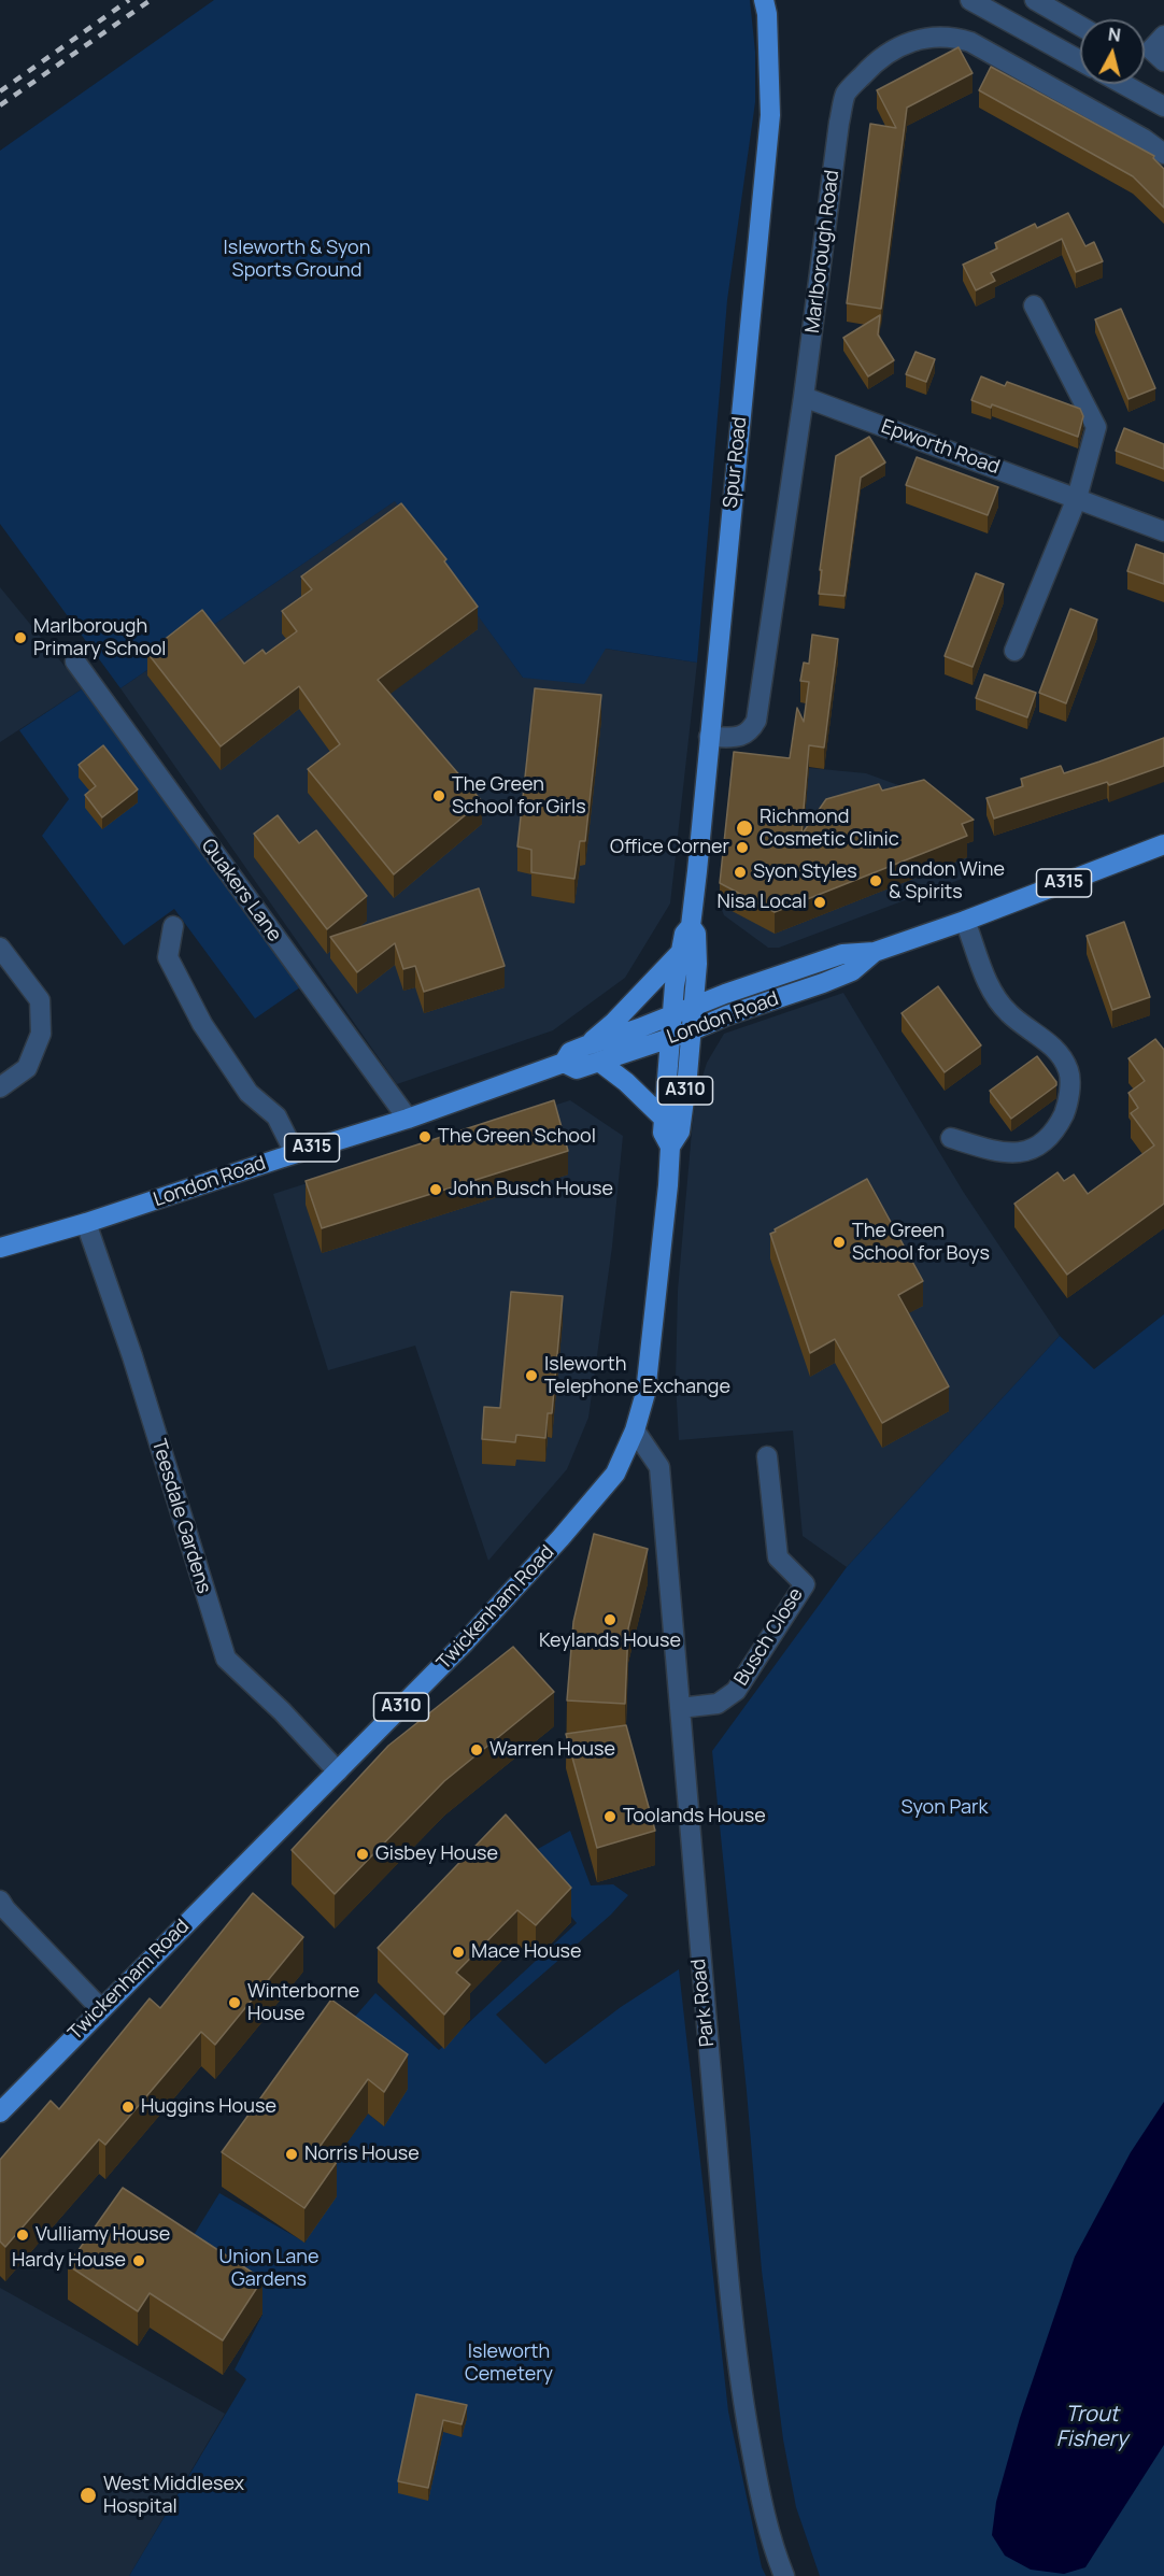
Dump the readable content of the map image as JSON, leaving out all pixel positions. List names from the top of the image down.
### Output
{
  "streets": {
    "main road": [
      "Spur Road",
      "A315",
      "London Road",
      "A310",
      "Twickenham Road"
    ],
    "street": [
      "Marlborough Road",
      "Epworth Road",
      "Quakers Lane",
      "Teesdale Gardens",
      "Busch Close",
      "Park Road"
    ]
  },
  "crossings": [
    ["Marlborough Road", "Epworth Road"],
    ["Marlborough Road", "Spur Road"],
    ["Spur Road", "London Road"],
    ["Spur Road", "A310"],
    ["Quakers Lane", "London Road"],
    ["London Road", "A310"],
    ["London Road", "Teesdale Gardens"],
    ["London Road", "Twickenham Road"],
    ["A310", "Twickenham Road"],
    ["Teesdale Gardens", "Twickenham Road"],
    ["Twickenham Road", "Park Road"],
    ["Busch Close", "Park Road"]
  ],
  "water": ["Trout Fishery"],
  "parks": [
    "Isleworth & Syon Sports Ground",
    "Syon Park",
    "Union Lane Gardens",
    "Isleworth Cemetery"
  ],
  "places": [
    "Marlborough Primary School",
    "The Green School for Girls",
    "Richmond Cosmetic Clinic",
    "Office Corner",
    "Syon Styles",
    "London Wine & Spirits",
    "Nisa Local",
    "The Green School",
    "John Busch House",
    "The Green School for Boys",
    "Isleworth Telephone Exchange",
    "Keylands House",
    "Warren House",
    "Toolands House",
    "Gisbey House",
    "Mace House",
    "Winterborne House",
    "Huggins House",
    "Norris House",
    "Vulliamy House",
    "Hardy House",
    "West Middlesex Hospital"
  ],
  "north": "top"
}
